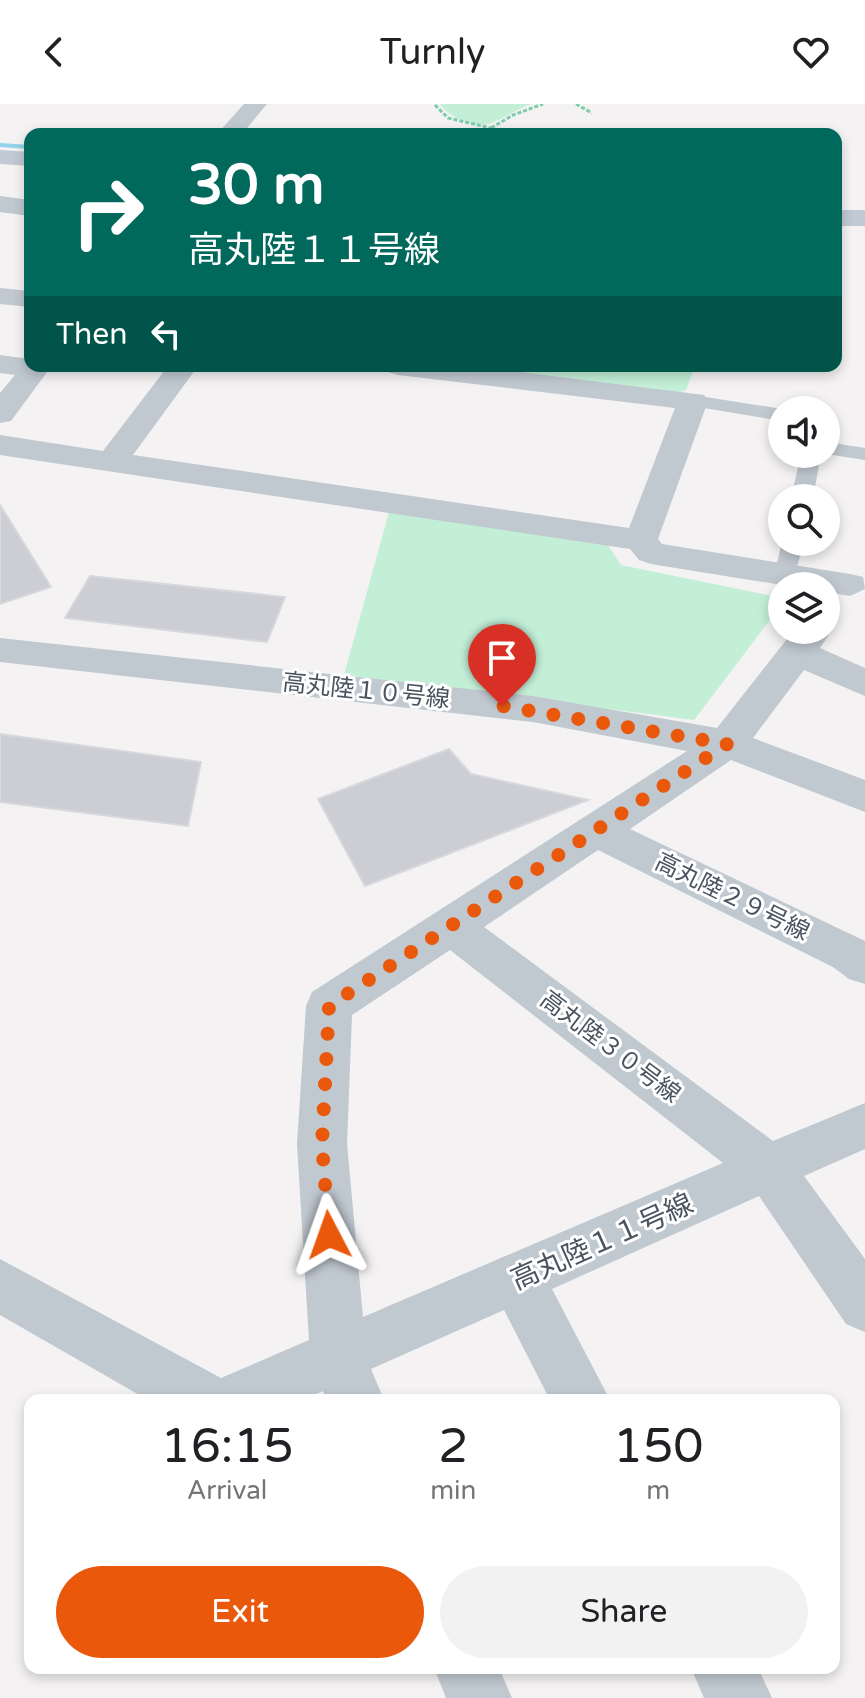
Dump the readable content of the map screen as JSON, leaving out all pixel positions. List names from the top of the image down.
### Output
{
  "streets": {
    "street": [
      "高丸陸１０号線",
      "高丸陸２９号線",
      "高丸陸３０号線",
      "高丸陸１１号線"
    ]
  },
  "crossings": [
    ["高丸陸３０号線", "高丸陸１１号線"]
  ],
  "page": {
    "header": "Turnly",
    "turn": ["30 m", "高丸陸１１号線"],
    "then": "Then",
    "eta": [
      "16:15",
      "Arrival",
      "2",
      "min",
      "150",
      "m"
    ],
    "buttons": ["Exit", "Share"]
  }
}
